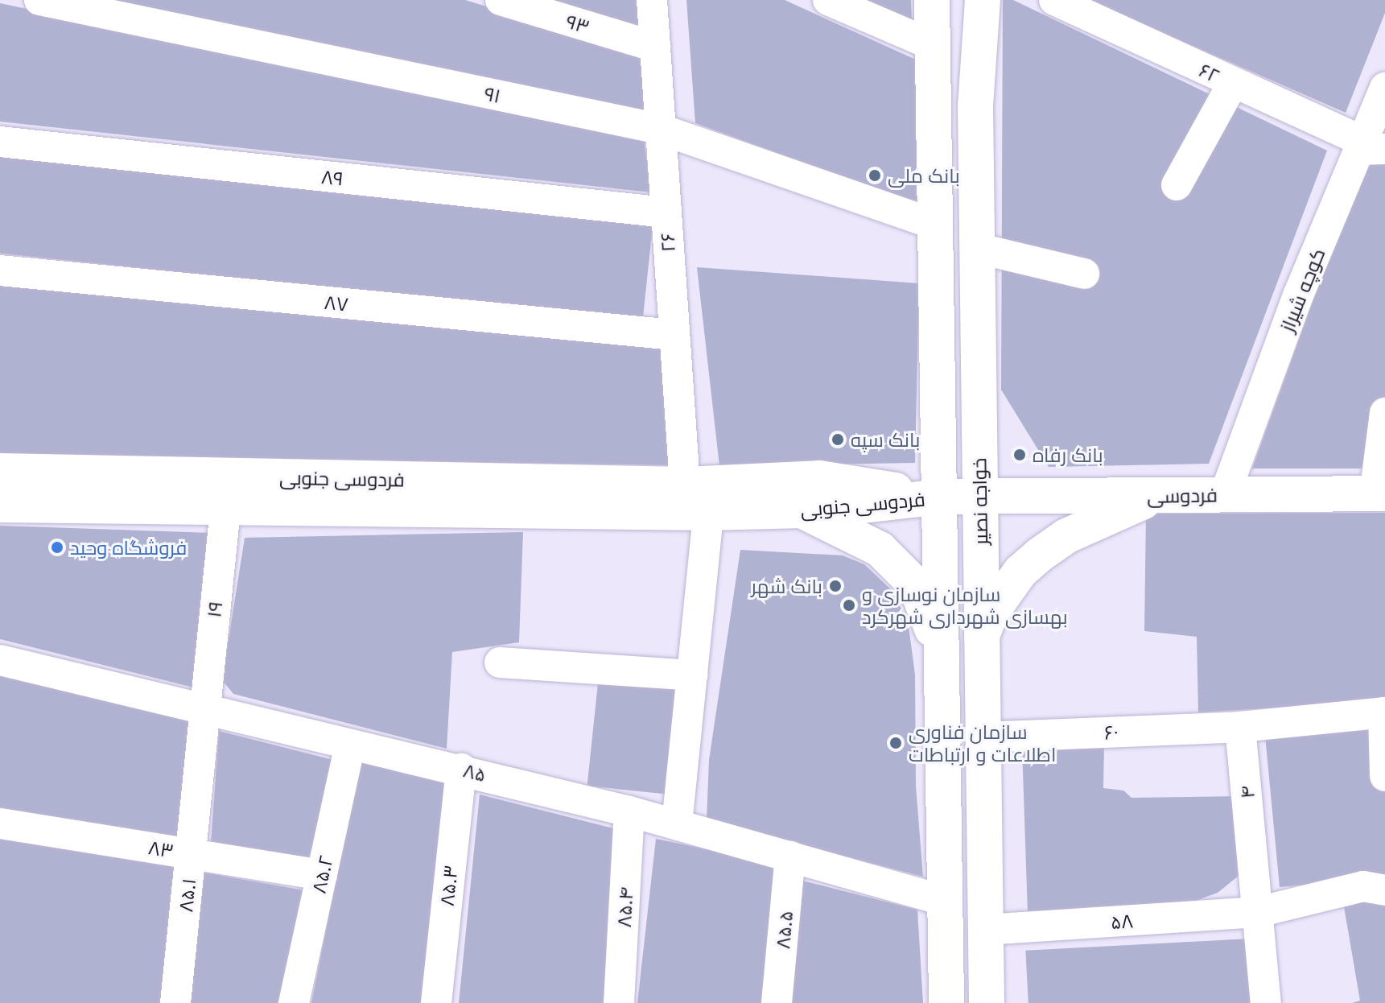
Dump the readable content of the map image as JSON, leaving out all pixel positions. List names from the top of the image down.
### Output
{
  "streets": {
    "main road": ["فردوسی جنوبی", "فردوسی", "خواجه نصیر"],
    "street": [
      "۹۳",
      "۶۲",
      "۹۱",
      "۸۹",
      "۲۶",
      "کوچه شیراز",
      "۸۷",
      "۱۹",
      "۶۰",
      "۸۵",
      "۴",
      "۸۳",
      "۸۵.۲",
      "۸۵.۳",
      "۸۵.۱",
      "۸۵.۴",
      "۵۸",
      "۸۵.۵"
    ]
  },
  "crossings": [
    ["۹۳", "۲۶"],
    ["۶۲", "کوچه شیراز"],
    ["۹۱", "۲۶"],
    ["۹۱", "خواجه نصیر"],
    ["۸۹", "۲۶"],
    ["۲۶", "۸۷"],
    ["۲۶", "فردوسی جنوبی"],
    ["کوچه شیراز", "فردوسی"],
    ["فردوسی جنوبی", "فردوسی"],
    ["فردوسی جنوبی", "خواجه نصیر"],
    ["فردوسی جنوبی", "۱۹"],
    ["فردوسی", "خواجه نصیر"],
    ["خواجه نصیر", "۶۰"],
    ["خواجه نصیر", "۸۵"],
    ["خواجه نصیر", "۵۸"],
    ["۱۹", "۸۵"],
    ["۱۹", "۸۵.۱"],
    ["۶۰", "۴"],
    ["۸۵", "۸۵.۲"],
    ["۸۵", "۸۵.۳"],
    ["۸۵", "۸۵.۱"],
    ["۸۵", "۸۵.۴"],
    ["۸۵", "۸۵.۵"],
    ["۴", "۵۸"],
    ["۸۳", "۸۵.۲"],
    ["۸۳", "۸۵.۱"]
  ],
  "places": [
    "بانک ملی",
    "بانک سپه",
    "بانک رفاه",
    "فروشگاه وحید",
    "بانک شهر",
    "سازمان نوسازی و بهسازی شهرداری شهرکرد",
    "سازمان فناوری اطلاعات و ارتباطات"
  ]
}
